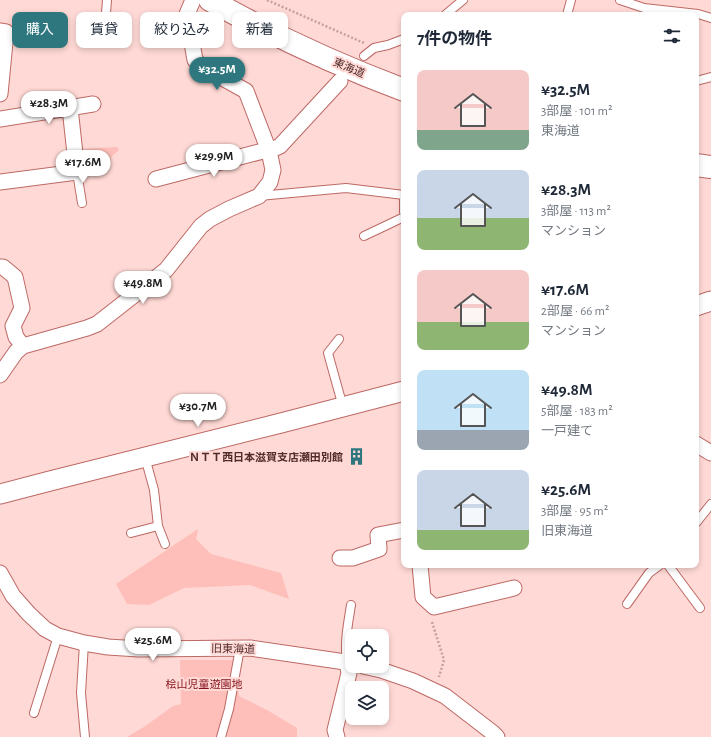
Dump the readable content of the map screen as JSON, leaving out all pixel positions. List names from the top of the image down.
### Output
{
  "streets": {
    "highway": ["東海道"],
    "street": ["旧東海道"]
  },
  "parks": ["桧山児童遊園地"],
  "places": {
    "building": ["ＮＴＴ西日本滋賀支店瀬田別館"]
  },
  "page": {
    "chip": [
      "購入",
      "賃貸",
      "絞り込み",
      "新着"
    ],
    "heading": "7件の物件",
    "price": [
      "¥32.5M",
      "¥28.3M",
      "¥29.9M",
      "¥17.6M",
      "¥49.8M",
      "¥30.7M",
      "¥25.6M"
    ],
    "list": [
      {
        "name": "¥32.5M",
        "note": "3部屋 · 101 m² · 東海道"
      },
      {
        "name": "¥28.3M",
        "note": "3部屋 · 113 m² · マンション"
      },
      {
        "name": "¥17.6M",
        "note": "2部屋 · 66 m² · マンション"
      },
      {
        "name": "¥49.8M",
        "note": "5部屋 · 183 m² · 一戸建て"
      },
      {
        "name": "¥25.6M",
        "note": "3部屋 · 95 m² · 旧東海道"
      }
    ]
  }
}
